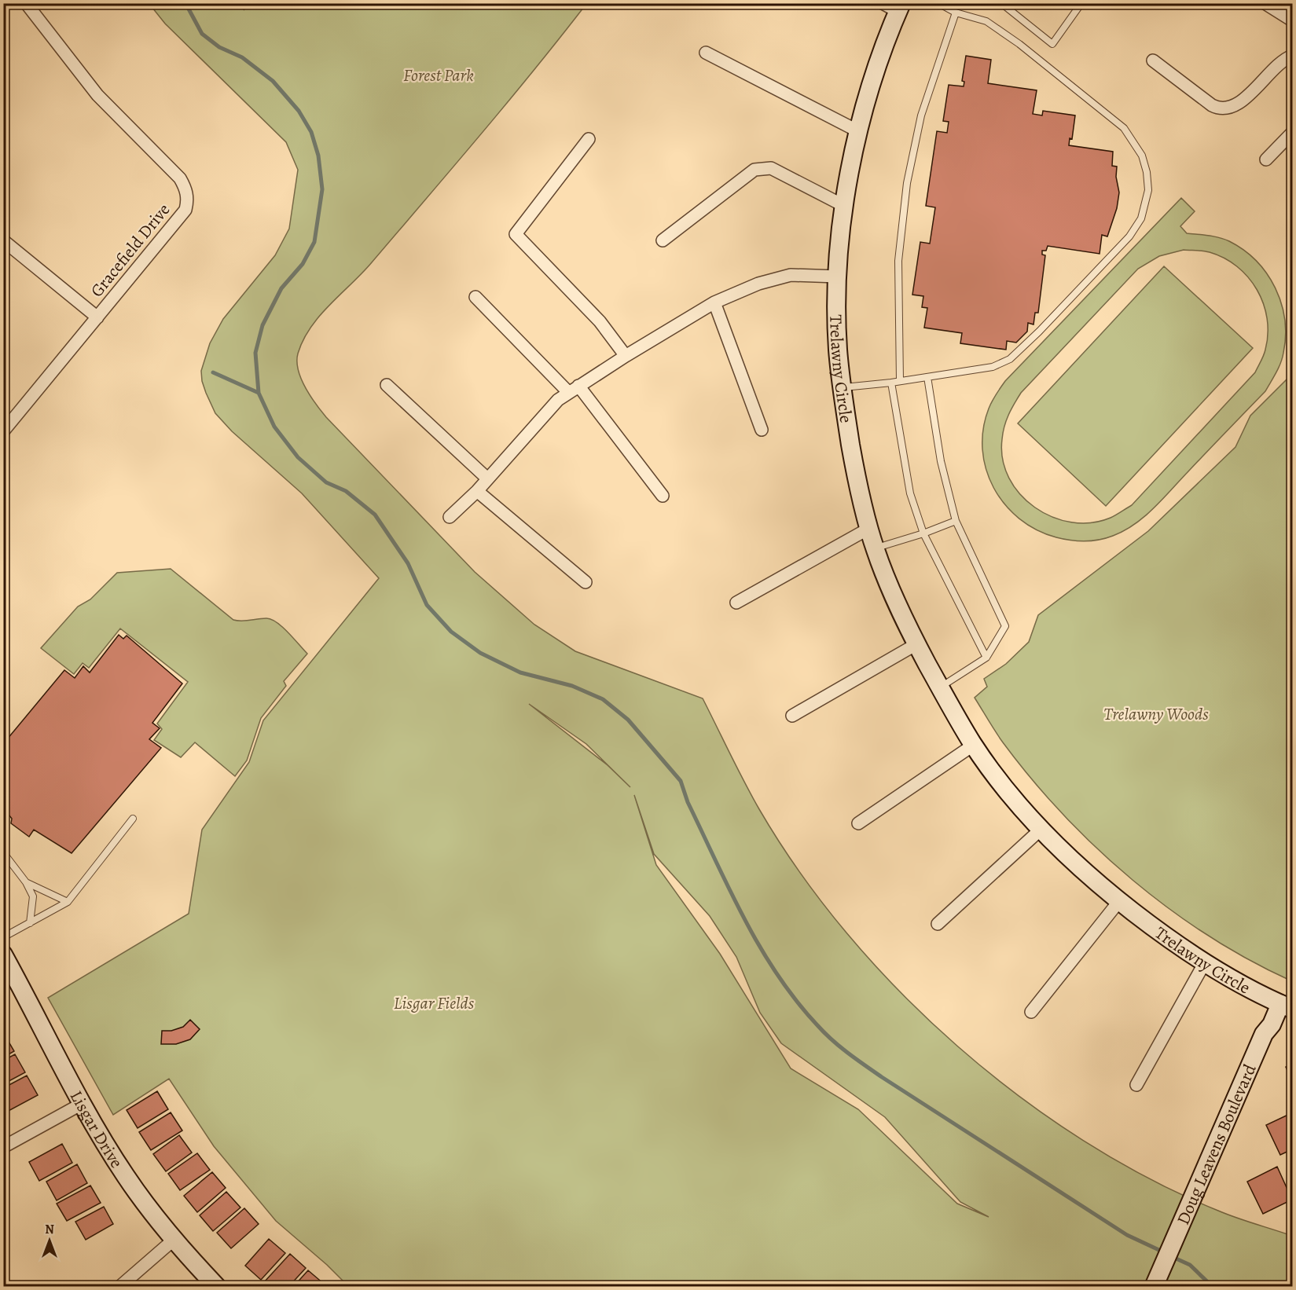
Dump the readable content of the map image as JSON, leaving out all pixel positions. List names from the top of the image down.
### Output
{
  "streets": {
    "street": [
      "Gracefield Drive",
      "Trelawny Circle",
      "Lisgar Drive",
      "Doug Leavens Boulevard"
    ]
  },
  "crossings": [
    ["Trelawny Circle", "Doug Leavens Boulevard"]
  ],
  "parks": ["Forest Park", "Trelawny Woods", "Lisgar Fields"],
  "north": "top"
}
